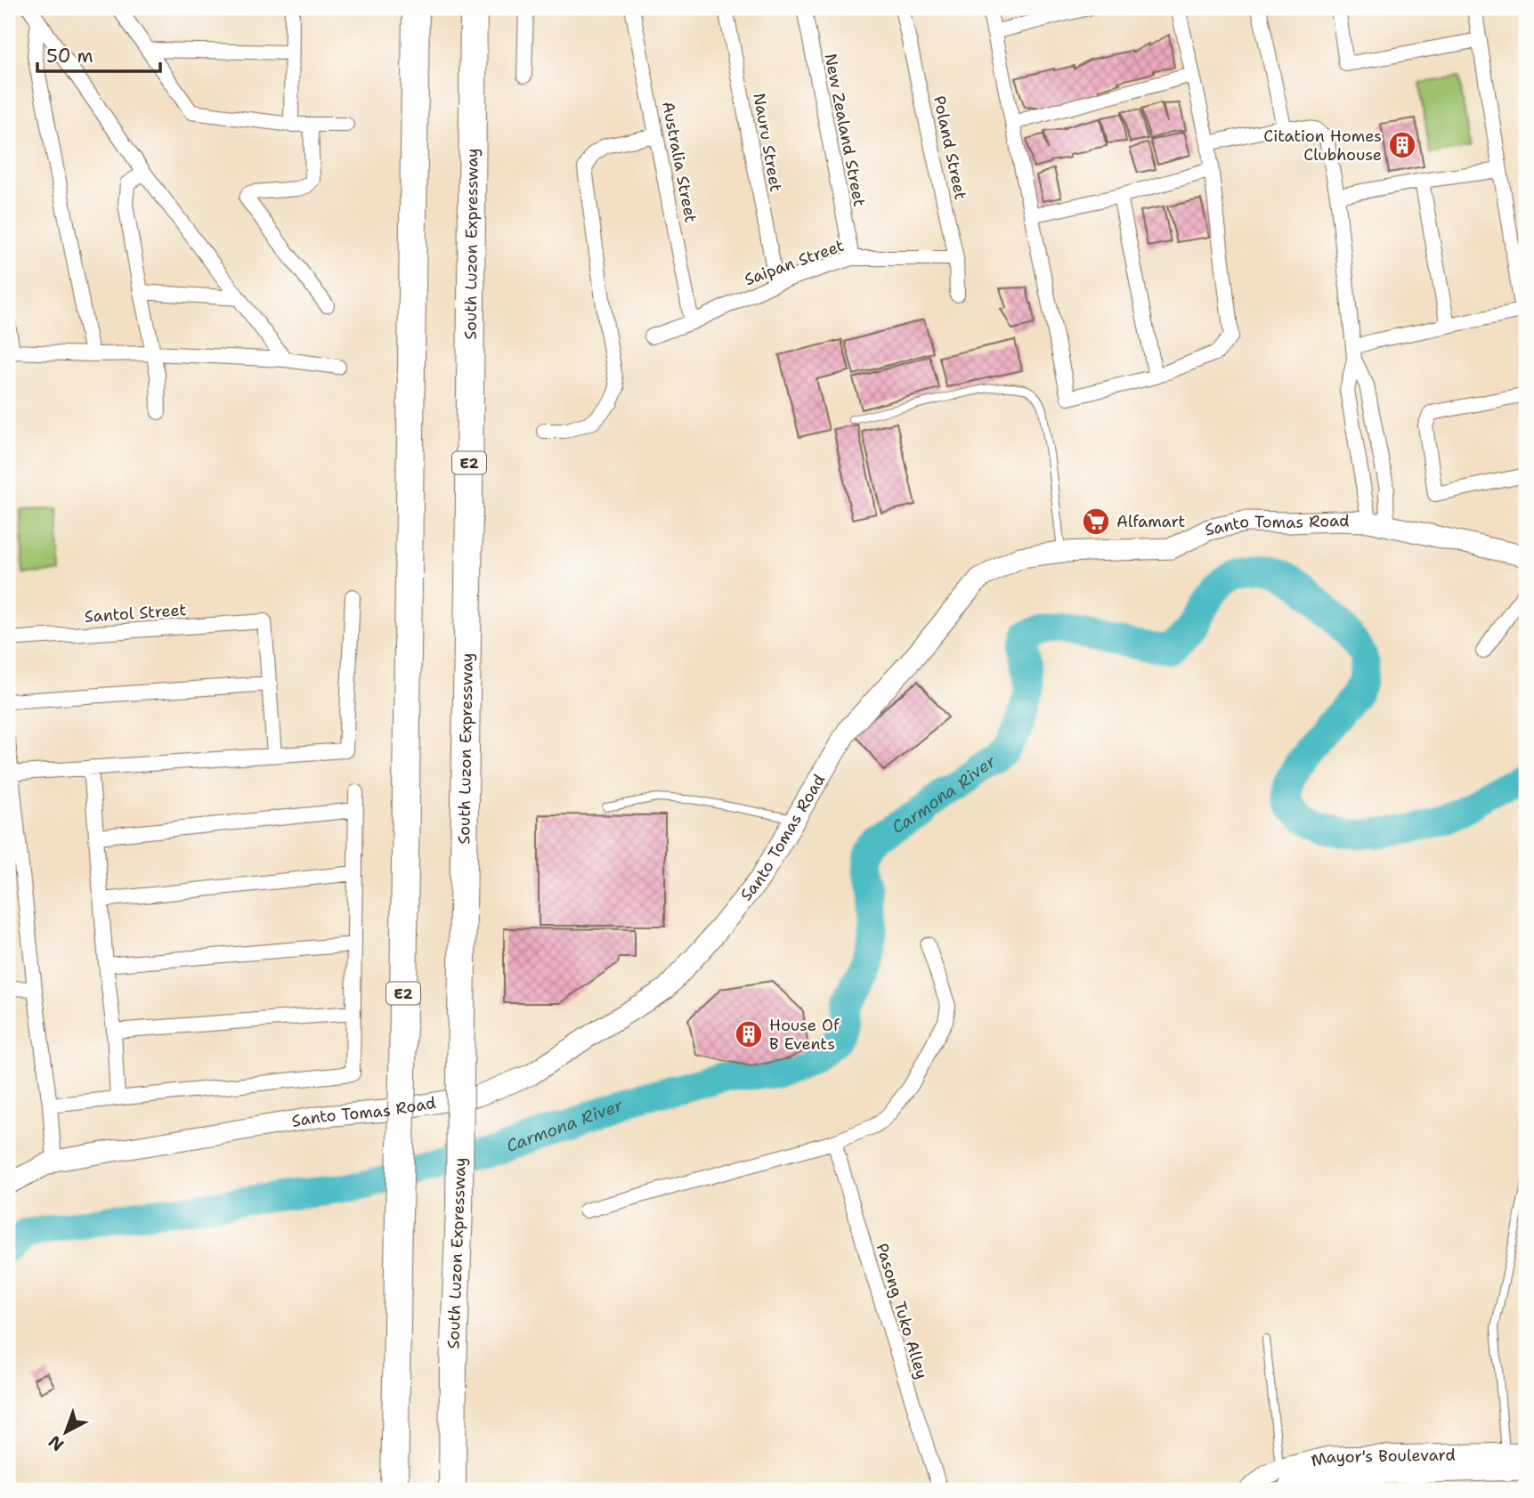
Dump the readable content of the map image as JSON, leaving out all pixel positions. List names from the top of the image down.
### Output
{
  "streets": {
    "highway": ["South Luzon Expressway", "E2"],
    "street": [
      "New Zealand Street",
      "Nauru Street",
      "Poland Street",
      "Australia Street",
      "Saipan Street",
      "Santo Tomas Road",
      "Santol Street",
      "Pasong Tuko Alley",
      "Mayor's Boulevard"
    ]
  },
  "crossings": [
    ["New Zealand Street", "Saipan Street"],
    ["Nauru Street", "Saipan Street"],
    ["Poland Street", "Saipan Street"],
    ["Australia Street", "Saipan Street"]
  ],
  "water": ["Carmona River"],
  "places": {
    "building": ["Citation Homes Clubhouse", "House Of B Events"],
    "supermarket": ["Alfamart"]
  },
  "scale_bar": "50 m",
  "north": "bottom left"
}
